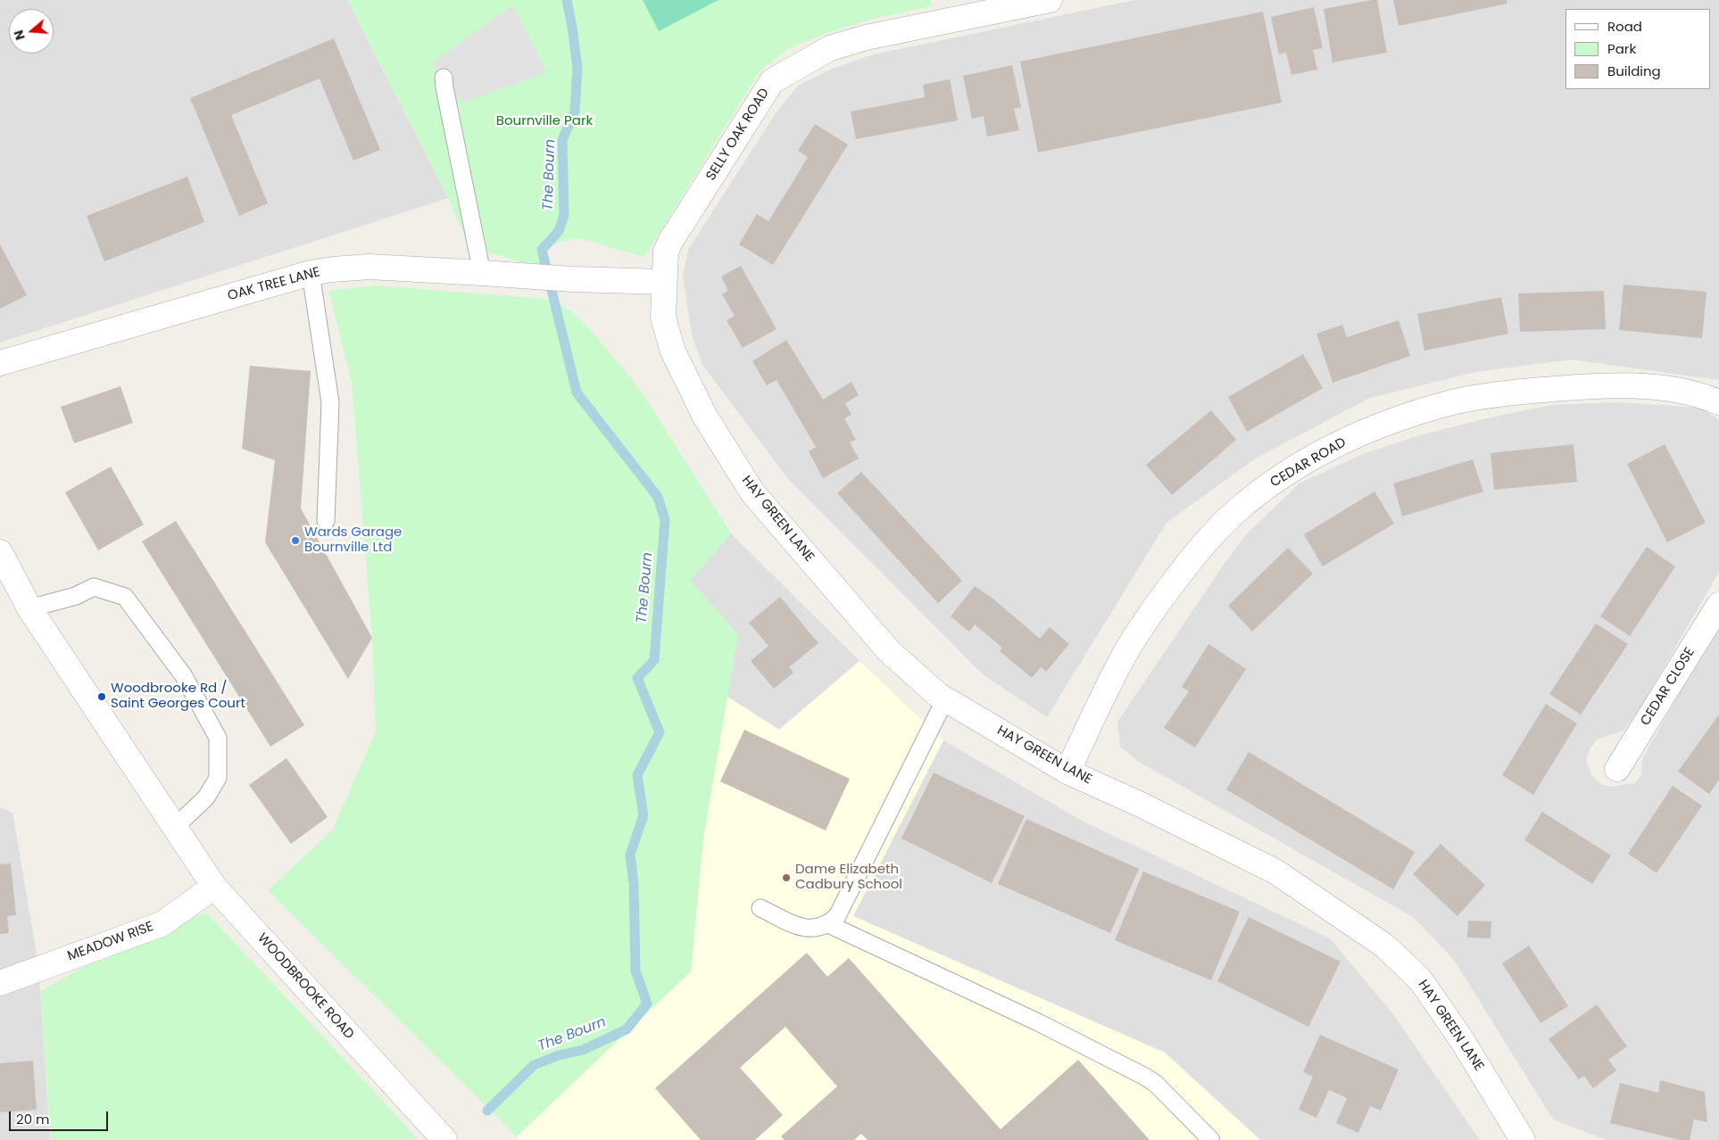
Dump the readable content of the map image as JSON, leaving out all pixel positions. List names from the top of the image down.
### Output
{
  "streets": {
    "street": [
      "SELLY OAK ROAD",
      "OAK TREE LANE",
      "CEDAR ROAD",
      "HAY GREEN LANE",
      "CEDAR CLOSE",
      "MEADOW RISE",
      "WOODBROOKE ROAD"
    ]
  },
  "crossings": [
    ["SELLY OAK ROAD", "OAK TREE LANE"],
    ["SELLY OAK ROAD", "HAY GREEN LANE"],
    ["OAK TREE LANE", "HAY GREEN LANE"],
    ["CEDAR ROAD", "HAY GREEN LANE"],
    ["MEADOW RISE", "WOODBROOKE ROAD"]
  ],
  "water": ["The Bourn"],
  "parks": ["Bournville Park"],
  "places": ["Wards Garage Bournville Ltd", "Woodbrooke Rd / Saint Georges Court", "Dame Elizabeth Cadbury School"],
  "legend": ["Road", "Park", "Building"],
  "scale_bar": "20 m",
  "north": "left"
}
